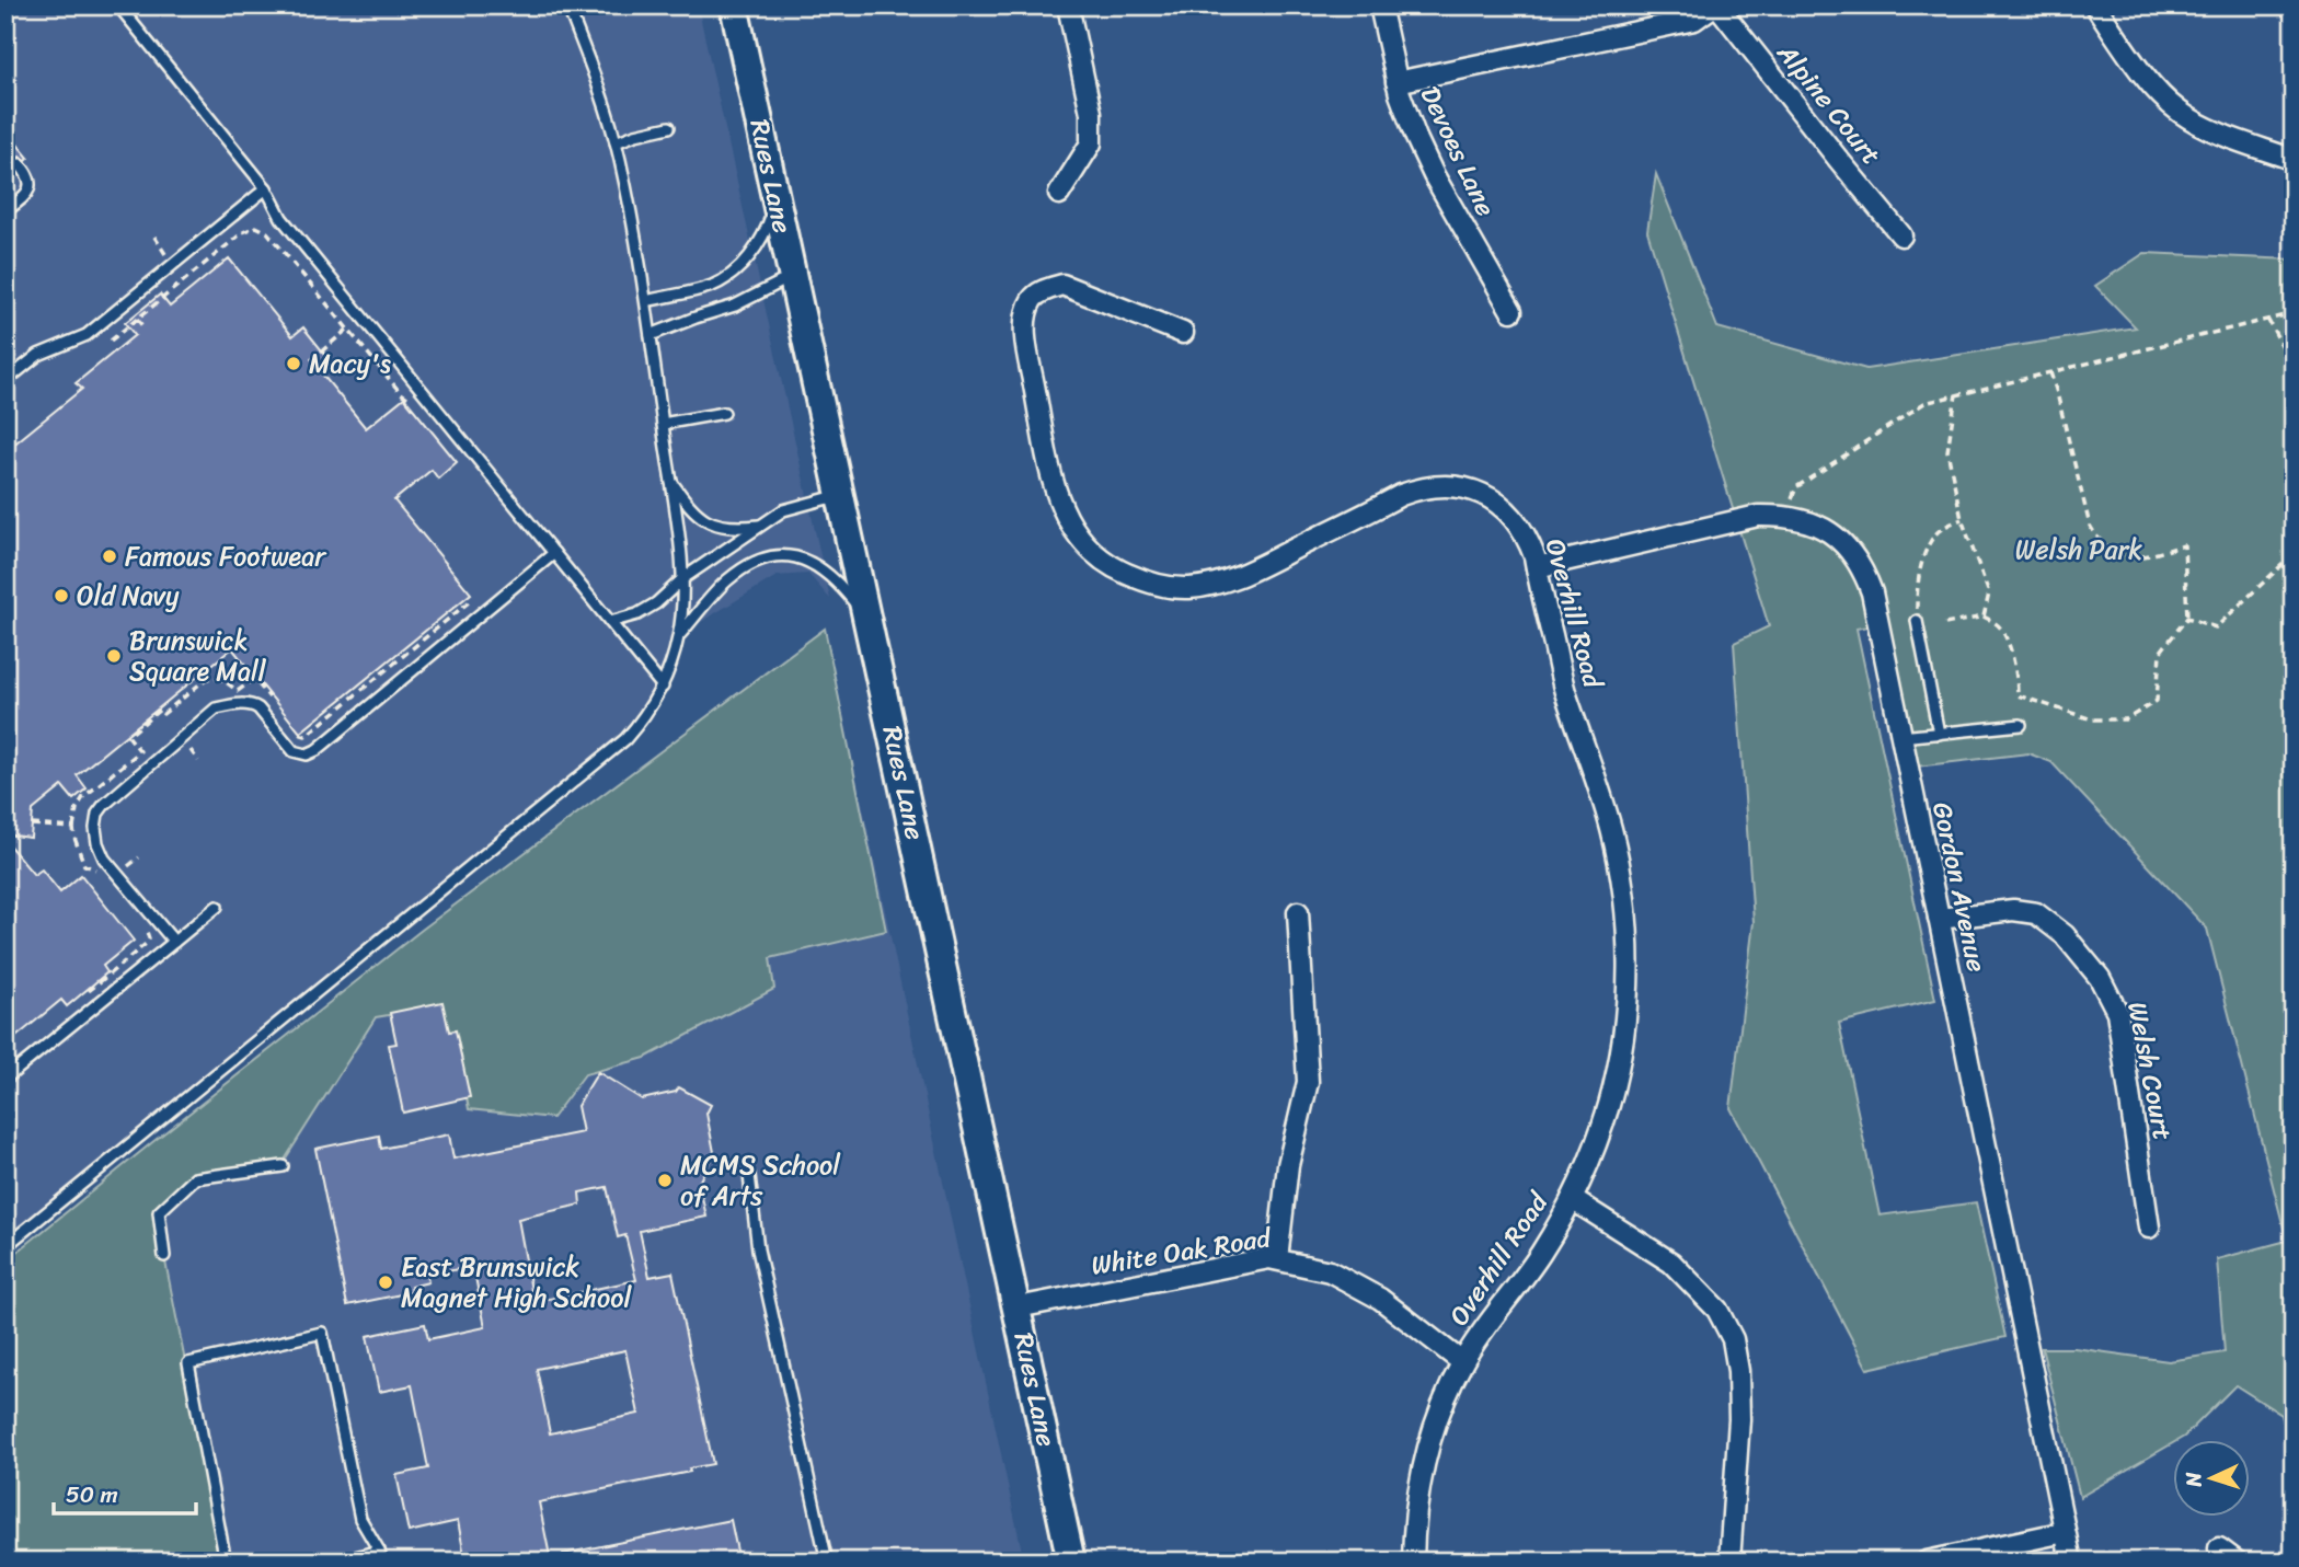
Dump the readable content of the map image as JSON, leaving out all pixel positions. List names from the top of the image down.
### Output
{
  "streets": {
    "main road": ["Rues Lane"],
    "street": [
      "Alpine Court",
      "Devoes Lane",
      "Overhill Road",
      "Gordon Avenue",
      "Welsh Court",
      "White Oak Road"
    ]
  },
  "crossings": [
    ["Rues Lane", "White Oak Road"],
    ["Overhill Road", "Gordon Avenue"],
    ["Overhill Road", "White Oak Road"],
    ["Gordon Avenue", "Welsh Court"]
  ],
  "parks": ["Welsh Park"],
  "places": [
    "Macy's",
    "Famous Footwear",
    "Old Navy",
    "Brunswick Square Mall",
    "MCMS School of Arts",
    "East Brunswick Magnet High School"
  ],
  "scale_bar": "50 m",
  "north": "left"
}
